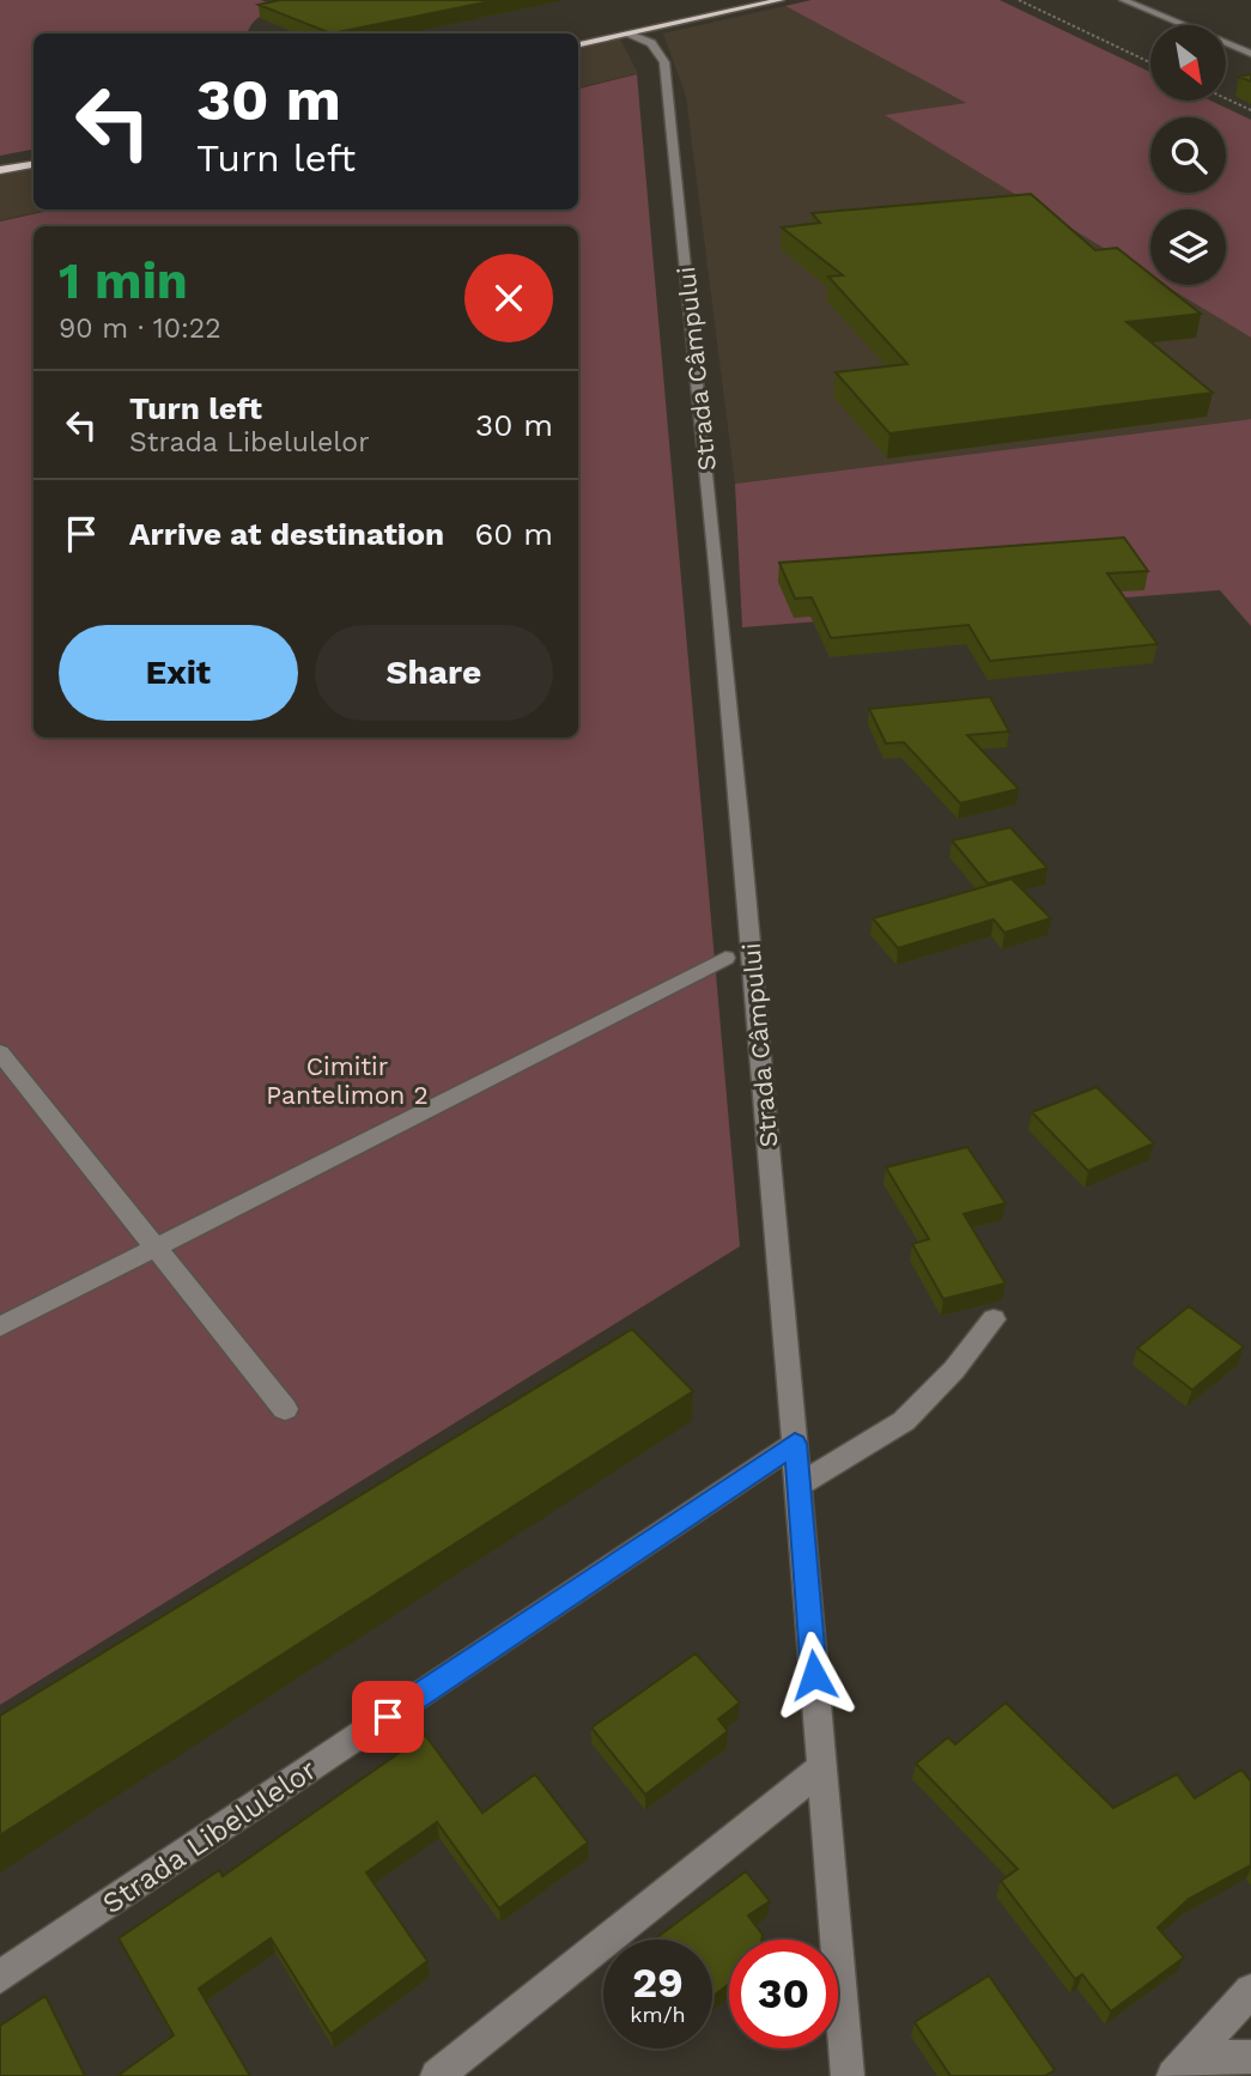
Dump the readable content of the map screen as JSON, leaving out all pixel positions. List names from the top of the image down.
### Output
{
  "streets": {
    "street": ["Strada Câmpului", "Strada Libelulelor"]
  },
  "crossings": [
    ["Strada Câmpului", "Strada Libelulelor"]
  ],
  "parks": ["Cimitir Pantelimon 2"],
  "north": "bottom right",
  "page": {
    "turn": ["30 m", "Turn left"],
    "heading": ["1 min", "90 m · 10:22"],
    "list": [
      {
        "name": "Turn left",
        "note": "Strada Libelulelor",
        "value": "30 m"
      },
      {
        "name": "Arrive at destination",
        "value": "60 m"
      }
    ],
    "buttons": ["Exit", "Share"],
    "speed": "29 km/h",
    "limit": "30"
  }
}
